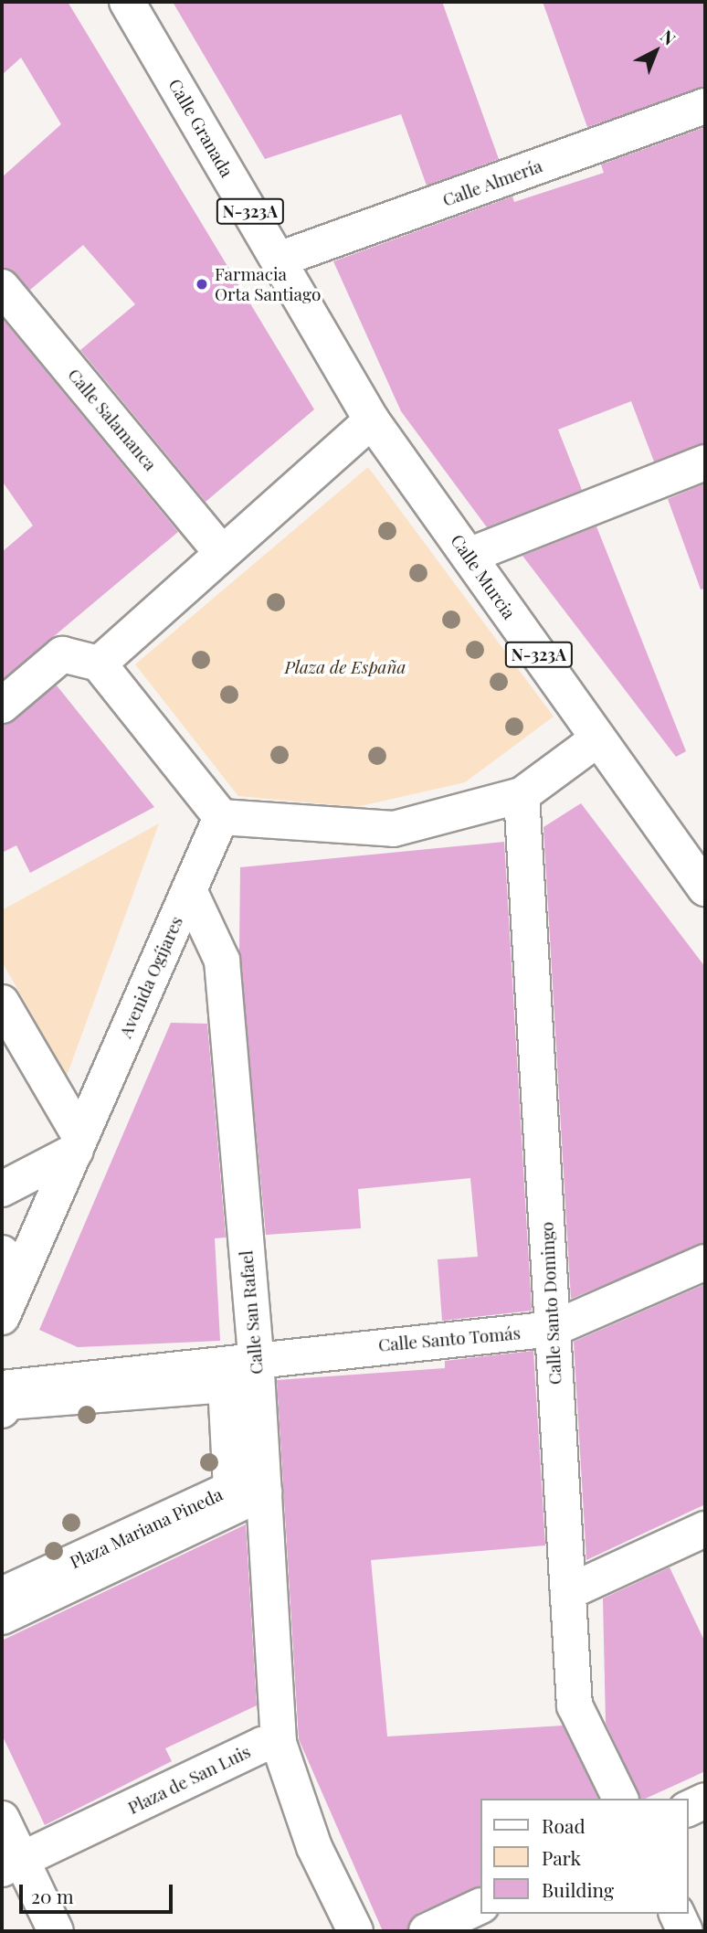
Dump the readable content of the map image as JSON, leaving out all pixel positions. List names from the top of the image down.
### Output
{
  "streets": {
    "street": [
      "Calle Granada",
      "Calle Almería",
      "N-323A",
      "Calle Salamanca",
      "Calle Murcia",
      "Avenida Ogíjares",
      "Calle Santo Domingo",
      "Calle San Rafael",
      "Calle Santo Tomás",
      "Plaza Mariana Pineda",
      "Plaza de San Luis"
    ]
  },
  "crossings": [
    ["Calle Granada", "Calle Almería"],
    ["Calle Granada", "Calle Murcia"],
    ["Avenida Ogíjares", "Calle San Rafael"],
    ["Calle Santo Domingo", "Calle Santo Tomás"],
    ["Calle San Rafael", "Calle Santo Tomás"],
    ["Calle San Rafael", "Plaza Mariana Pineda"],
    ["Calle San Rafael", "Plaza de San Luis"]
  ],
  "parks": ["Plaza de España"],
  "places": ["Farmacia Orta Santiago"],
  "legend": ["Road", "Park", "Building"],
  "scale_bar": "20 m",
  "north": "top right"
}
